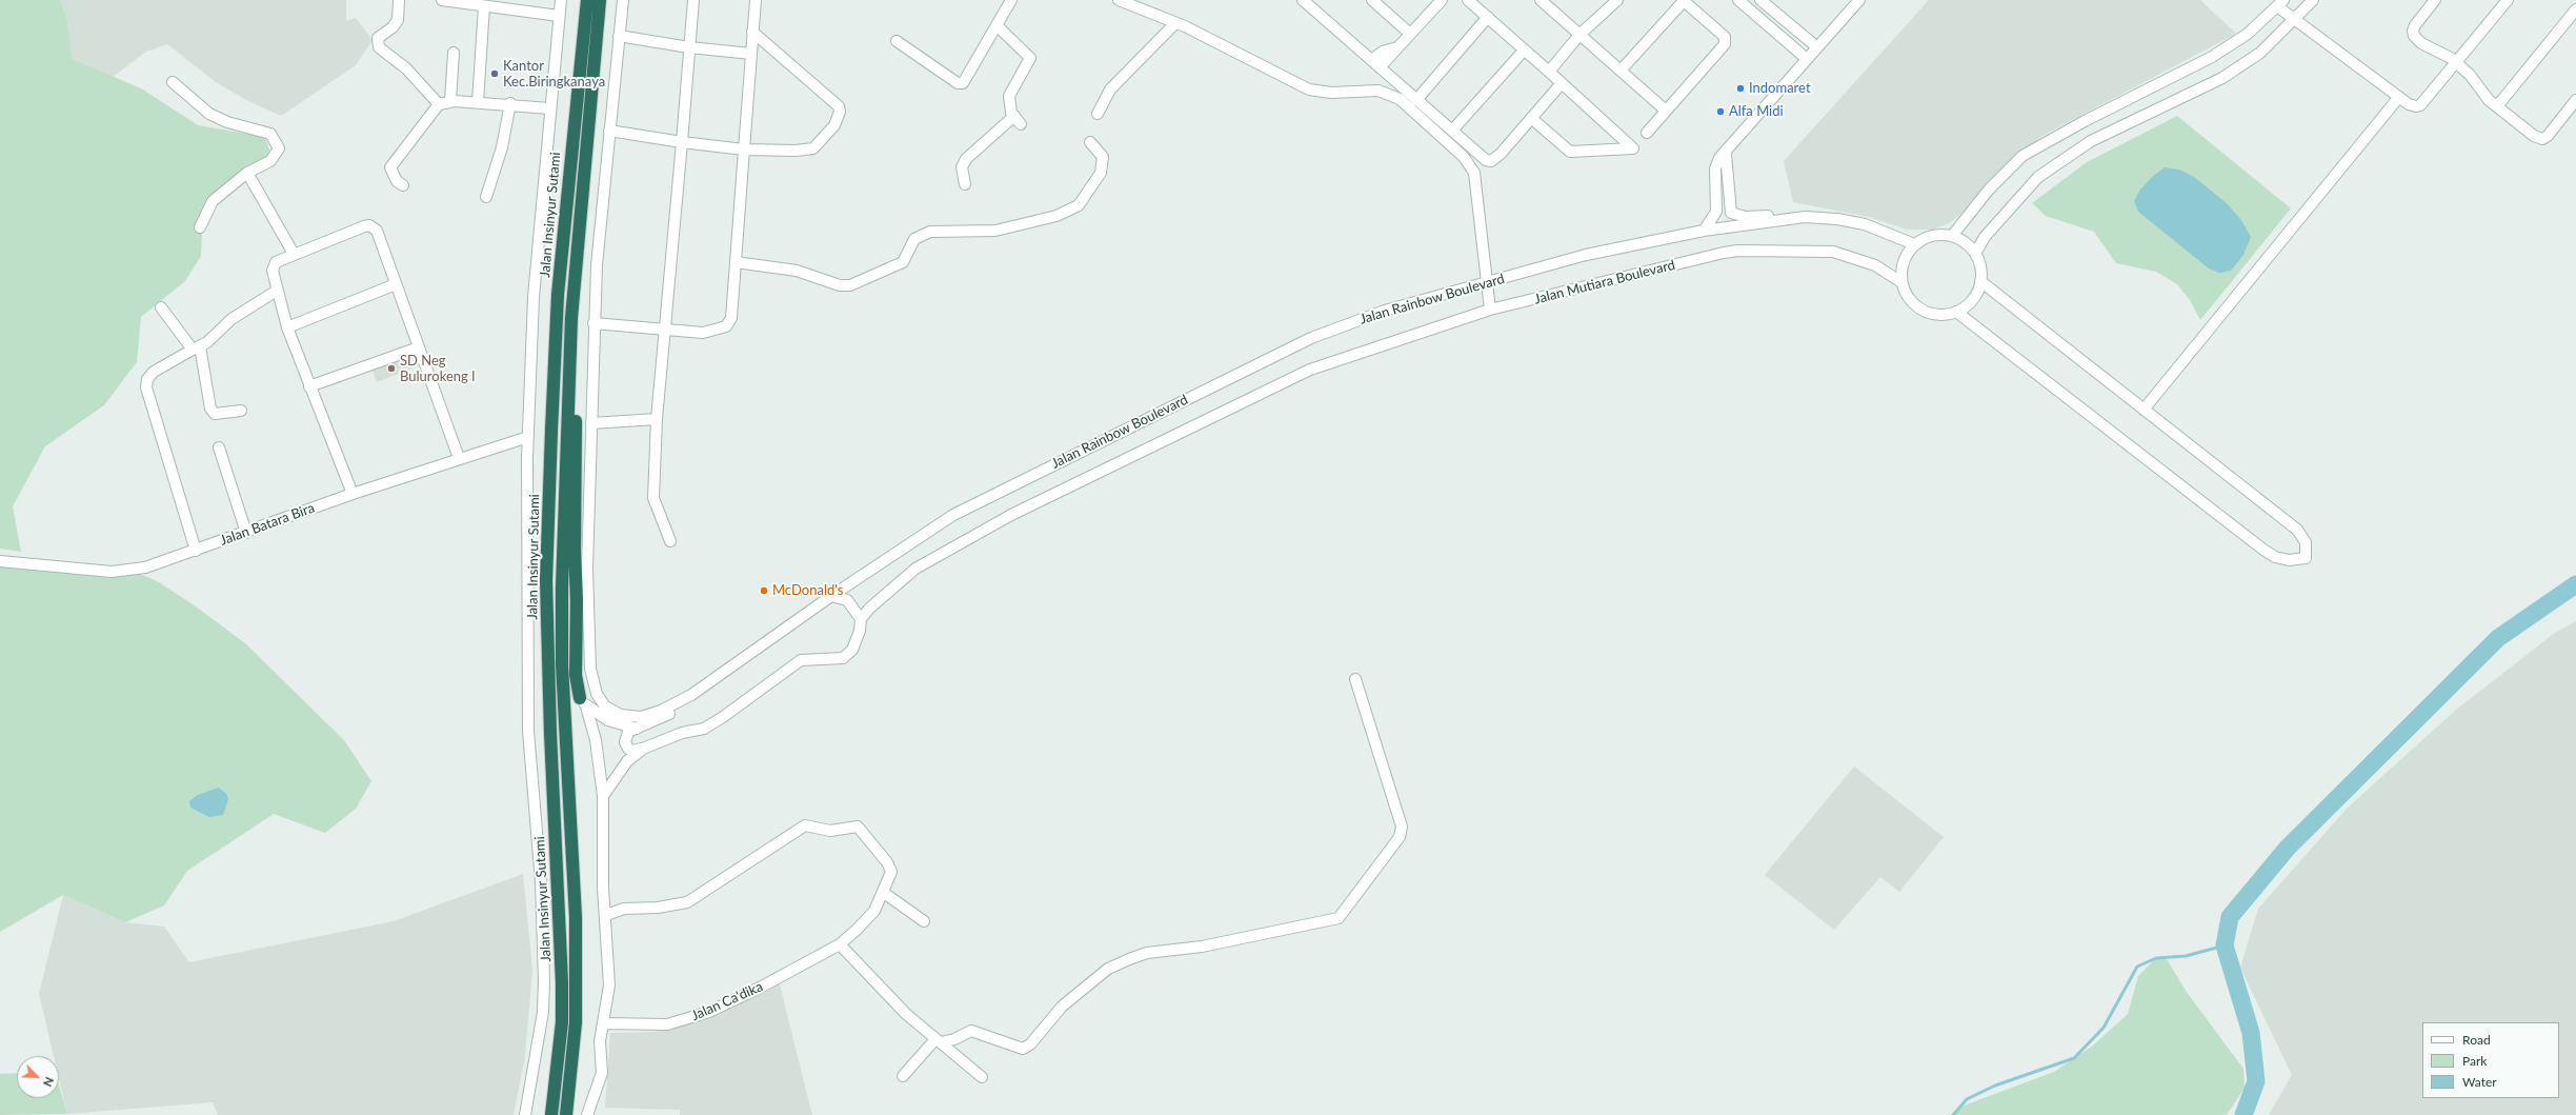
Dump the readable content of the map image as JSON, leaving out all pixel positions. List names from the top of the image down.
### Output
{
  "streets": {
    "highway": ["Jalan Insinyur Sutami"],
    "street": [
      "Jalan Mutiara Boulevard",
      "Jalan Rainbow Boulevard",
      "Jalan Batara Bira",
      "Jalan Ca'dika"
    ]
  },
  "crossings": [
    ["Jalan Mutiara Boulevard", "Jalan Rainbow Boulevard"]
  ],
  "places": [
    "Kantor Kec.Biringkanaya",
    "Indomaret",
    "Alfa Midi",
    "SD Neg Bulurokeng I",
    "McDonald's"
  ],
  "legend": ["Road", "Park", "Water"],
  "north": "bottom right"
}
